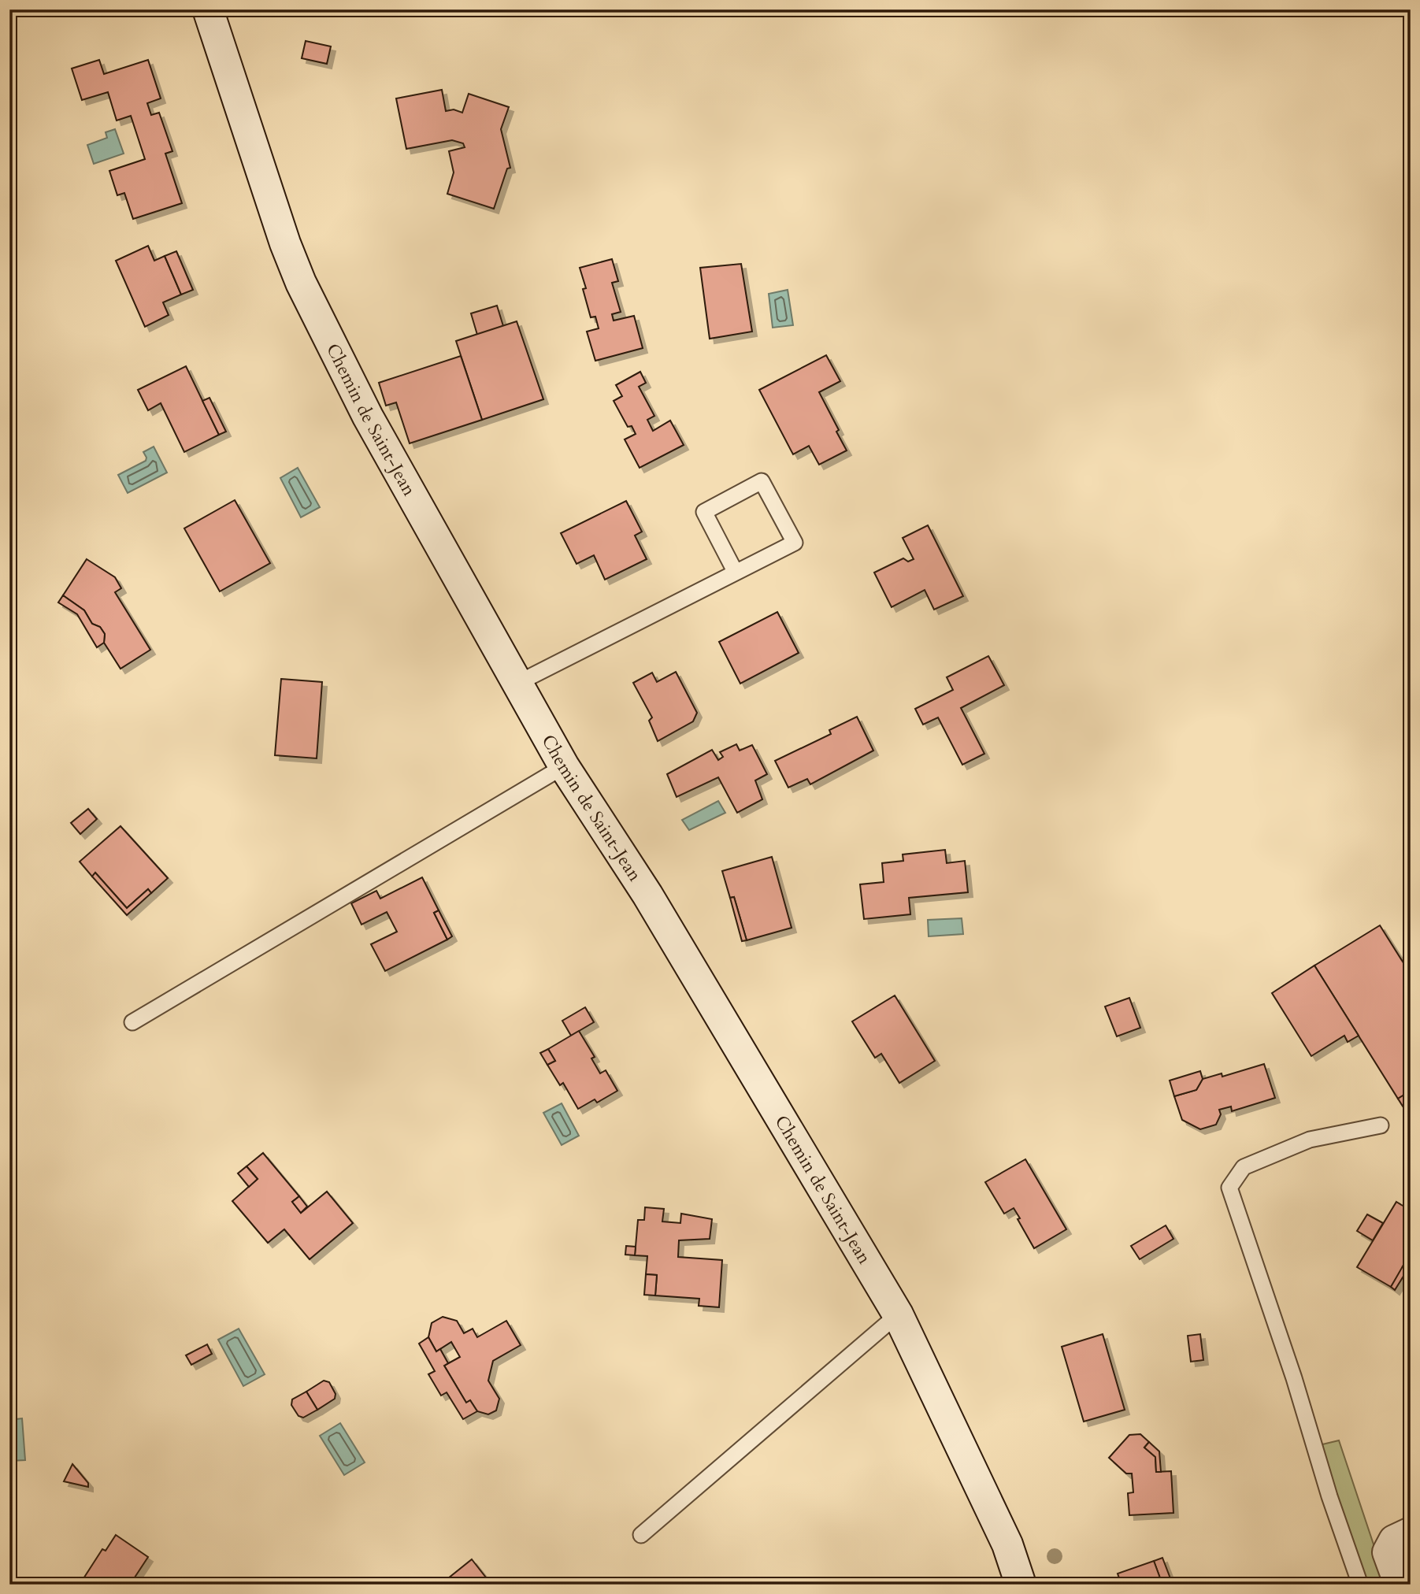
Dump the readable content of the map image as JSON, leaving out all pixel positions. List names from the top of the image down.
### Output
{
  "streets": {
    "street": ["Chemin de Saint-Jean"]
  }
}
